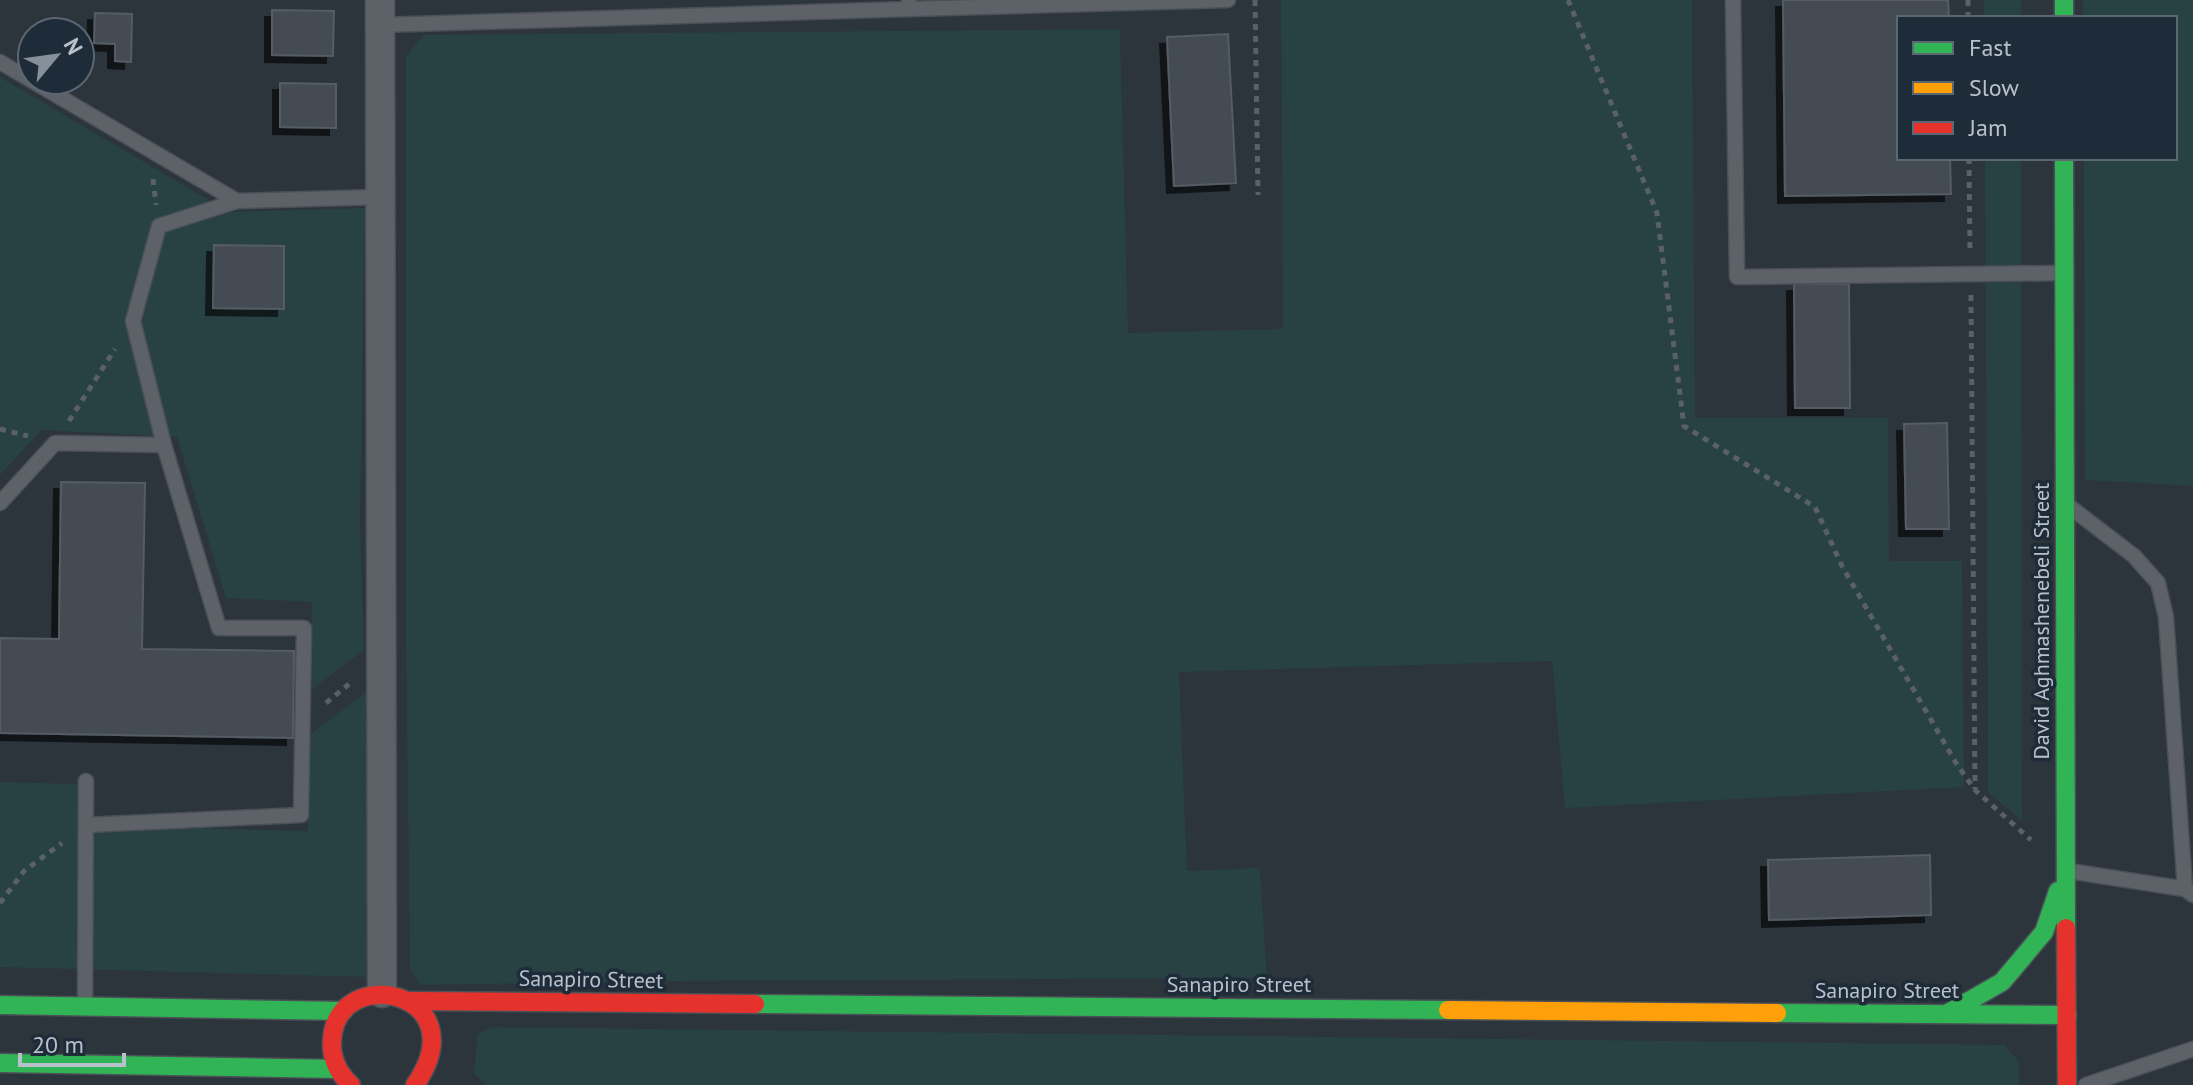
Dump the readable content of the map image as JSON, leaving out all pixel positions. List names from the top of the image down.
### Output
{
  "streets": {
    "main road": ["David Aghmashenebeli Street", "Sanapiro Street"]
  },
  "crossings": [
    ["David Aghmashenebeli Street", "Sanapiro Street"]
  ],
  "legend": ["Fast", "Slow", "Jam"],
  "scale_bar": "20 m",
  "north": "top right"
}
